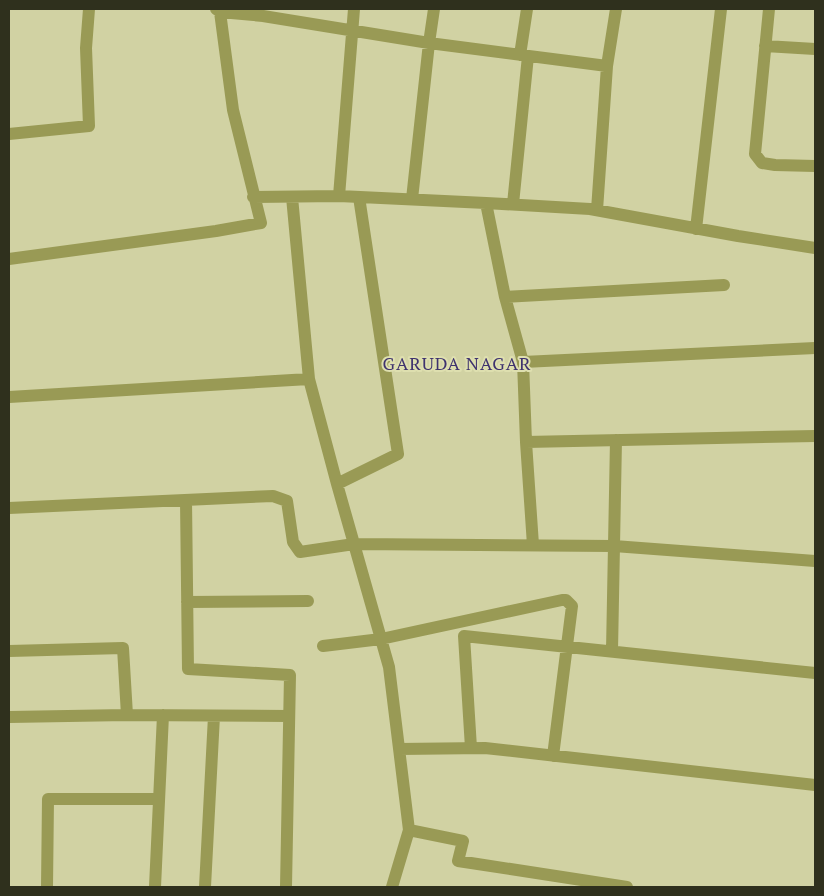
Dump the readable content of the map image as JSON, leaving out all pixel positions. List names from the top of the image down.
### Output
{
  "districts": ["GARUDA NAGAR"]
}
